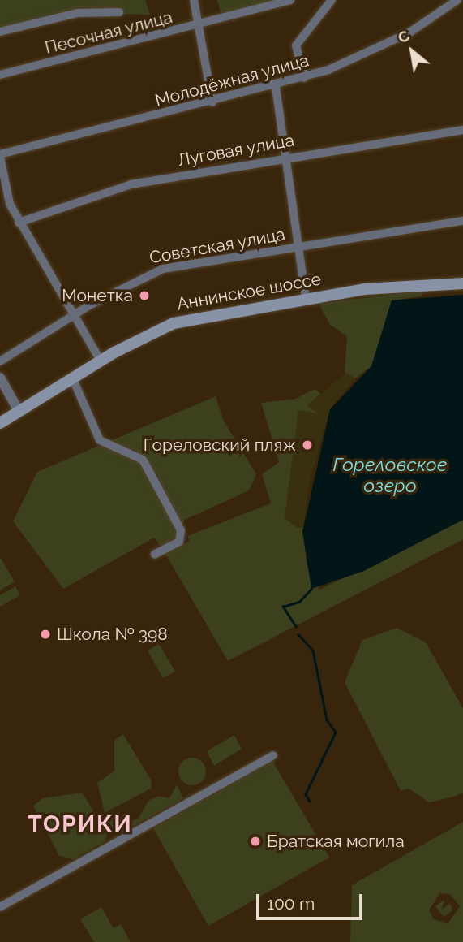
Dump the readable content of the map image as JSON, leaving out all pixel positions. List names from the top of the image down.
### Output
{
  "streets": {
    "main road": ["Аннинское шоссе"],
    "street": [
      "Песочная улица",
      "Молодёжная улица",
      "Луговая улица",
      "Советская улица"
    ]
  },
  "districts": ["ТОРИКИ"],
  "water": ["Гореловское озеро"],
  "places": [
    "Монетка",
    "Гореловский пляж",
    "Школа № 398",
    "Братская могила"
  ],
  "scale_bar": "100 m",
  "north": "top left"
}
